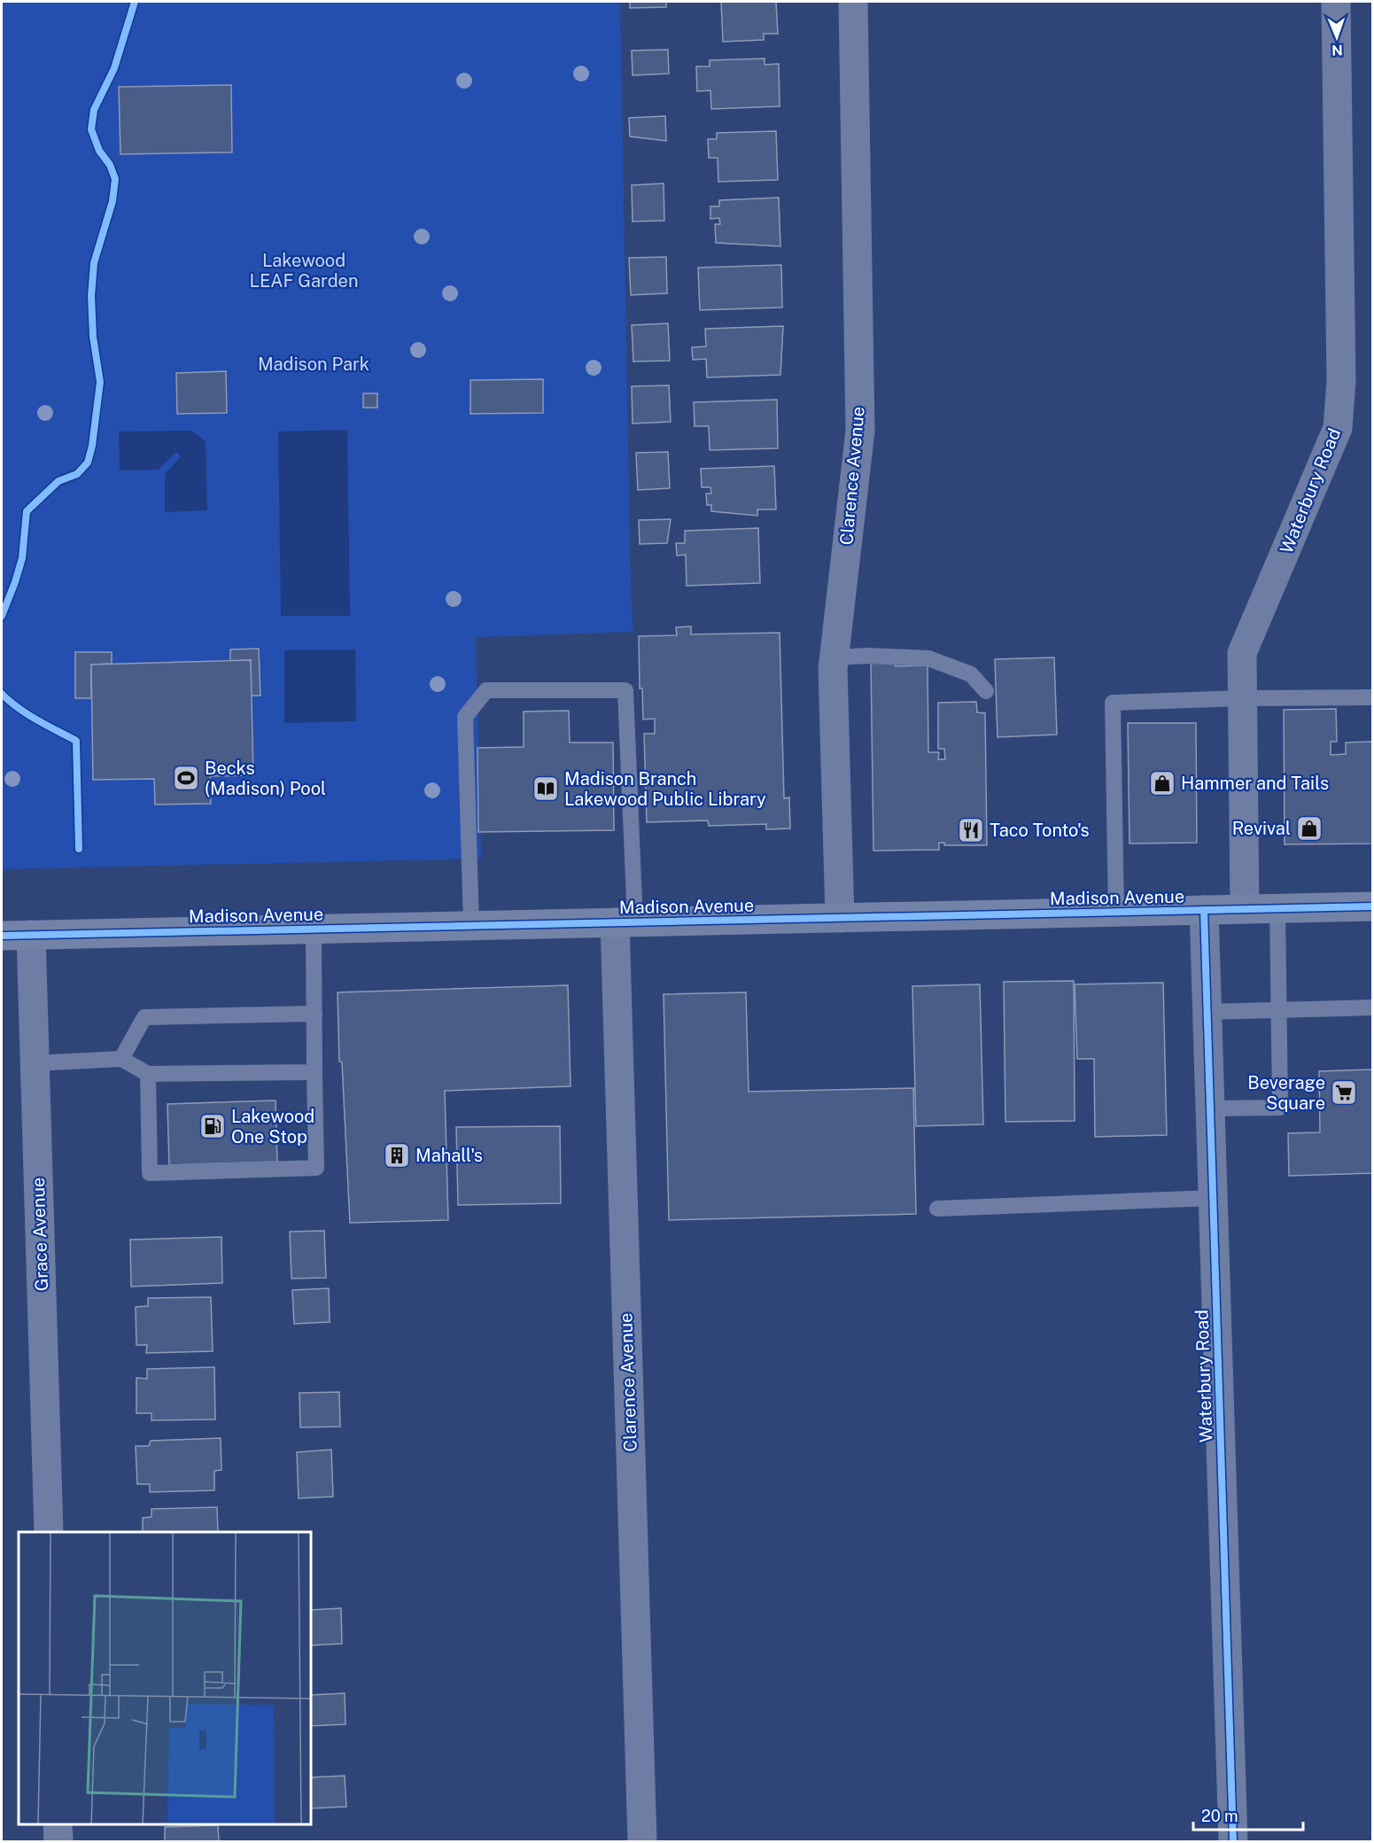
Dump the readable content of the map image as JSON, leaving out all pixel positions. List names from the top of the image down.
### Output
{
  "streets": {
    "main road": ["Madison Avenue"],
    "street": ["Clarence Avenue", "Waterbury Road", "Grace Avenue"]
  },
  "crossings": [
    ["Clarence Avenue", "Madison Avenue"],
    ["Waterbury Road", "Madison Avenue"],
    ["Madison Avenue", "Grace Avenue"]
  ],
  "parks": ["Lakewood LEAF Garden", "Madison Park"],
  "places": {
    "sports": ["Becks (Madison) Pool"],
    "shop": ["Hammer and Tails", "Revival"],
    "library": ["Madison Branch Lakewood Public Library"],
    "restaurant": ["Taco Tonto's"],
    "supermarket": ["Beverage Square"],
    "fuel station": ["Lakewood One Stop"],
    "building": ["Mahall's"]
  },
  "scale_bar": "20 m",
  "north": "bottom"
}
